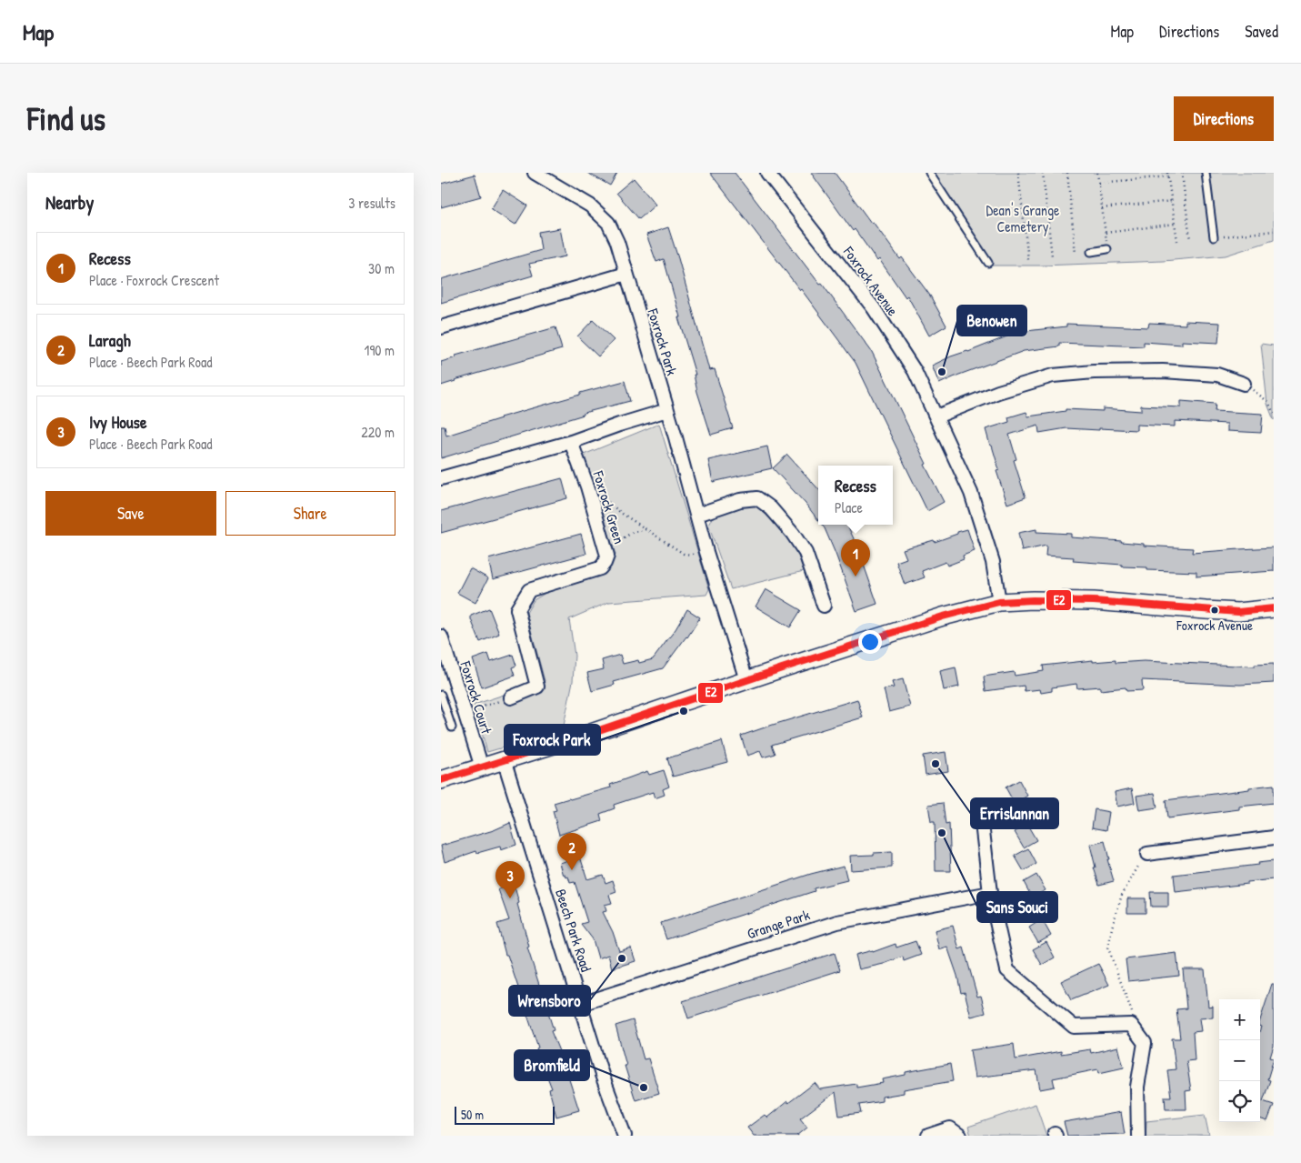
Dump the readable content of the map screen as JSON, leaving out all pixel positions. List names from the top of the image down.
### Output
{
  "streets": {
    "street": [
      "Foxrock Avenue",
      "Foxrock Park",
      "Foxrock Green",
      "Foxrock Court",
      "Grange Park",
      "Beech Park Road"
    ]
  },
  "crossings": [
    ["Grange Park", "Beech Park Road"]
  ],
  "parks": ["Dean's Grange Cemetery"],
  "places": [
    "Benowen",
    "Foxrock Avenue",
    "Foxrock Park",
    "Errislannan",
    "Sans Souci",
    "Wrensboro",
    "Bromfield"
  ],
  "lines": ["transit line E2"],
  "scale_bar": "50 m",
  "page": {
    "header": "Map",
    "nav": ["Map", "Directions", "Saved"],
    "buttons": [
      "Directions",
      ["Save", "Share"]
    ],
    "title": "Find us",
    "heading": ["Nearby", "3 results"],
    "list": [
      {
        "mark": "1",
        "name": "Recess",
        "note": "Place · Foxrock Crescent",
        "value": "30 m"
      },
      {
        "mark": "2",
        "name": "Laragh",
        "note": "Place · Beech Park Road",
        "value": "190 m"
      },
      {
        "mark": "3",
        "name": "Ivy House",
        "note": "Place · Beech Park Road",
        "value": "220 m"
      }
    ],
    "popup": ["Recess", "Place"],
    "pins": ["1", "2", "3"],
    "map_buttons": ["+", "−"],
    "scale": "50 m"
  }
}
